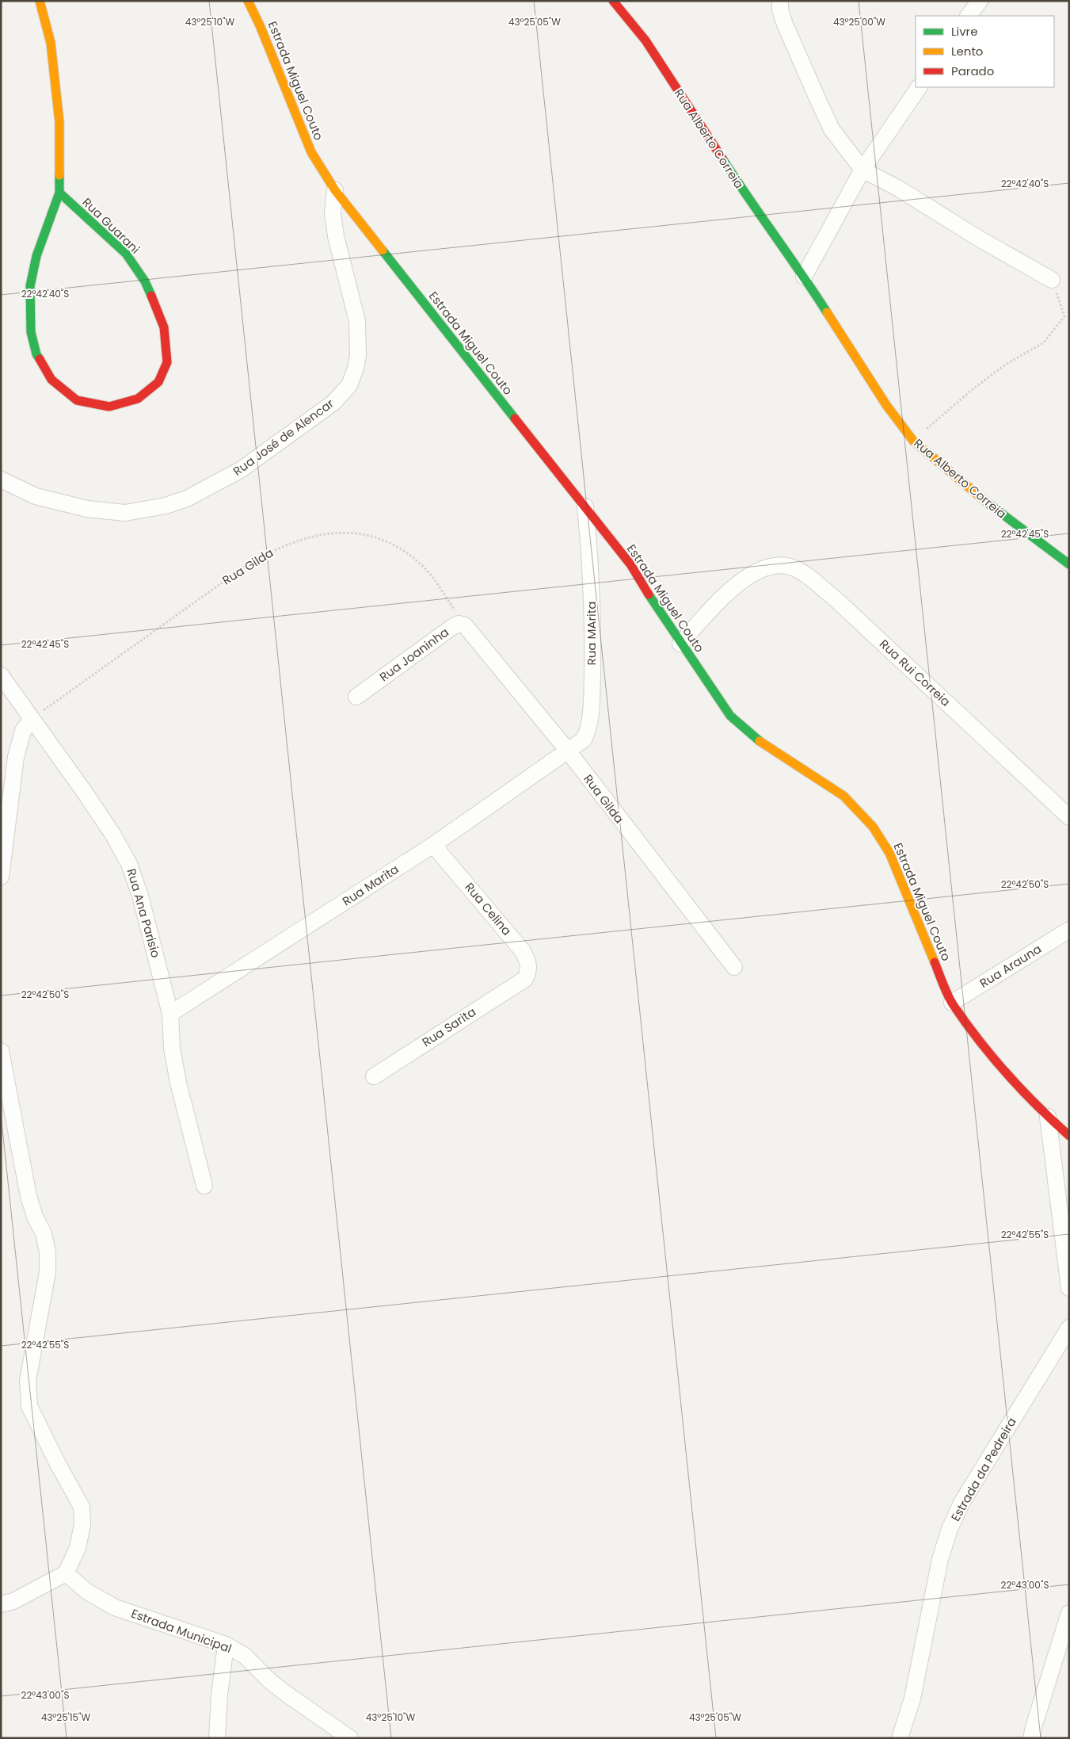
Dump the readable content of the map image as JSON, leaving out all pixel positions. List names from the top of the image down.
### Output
{
  "streets": {
    "street": [
      "Estrada Miguel Couto",
      "Rua Alberto Correia",
      "Rua Guarani",
      "Rua José de Alencar",
      "Rua Gilda",
      "Rua MArita",
      "Rua Joaninha",
      "Rua Rui Correia",
      "Rua Marita",
      "Rua Celina",
      "Rua Ana Parisio",
      "Rua Arauna",
      "Rua Sarita",
      "Estrada da Pedreira",
      "Estrada Municipal"
    ]
  },
  "crossings": [
    ["Estrada Miguel Couto", "Rua José de Alencar"],
    ["Estrada Miguel Couto", "Rua MArita"],
    ["Estrada Miguel Couto", "Rua Rui Correia"],
    ["Estrada Miguel Couto", "Rua Arauna"],
    ["Rua Gilda", "Rua MArita"],
    ["Rua Gilda", "Rua Joaninha"],
    ["Rua Gilda", "Rua Marita"],
    ["Rua Gilda", "Rua Ana Parisio"],
    ["Rua MArita", "Rua Marita"],
    ["Rua Marita", "Rua Celina"],
    ["Rua Marita", "Rua Ana Parisio"],
    ["Rua Celina", "Rua Sarita"]
  ],
  "legend": ["Livre", "Lento", "Parado"],
  "coordinates": [
    "43°25'10\"W",
    "43°25'05\"W",
    "43°25'00\"W",
    "22°42'40\"S",
    "22°42'45\"S",
    "22°42'50\"S",
    "22°42'55\"S",
    "22°43'00\"S",
    "43°25'15\"W"
  ]
}
